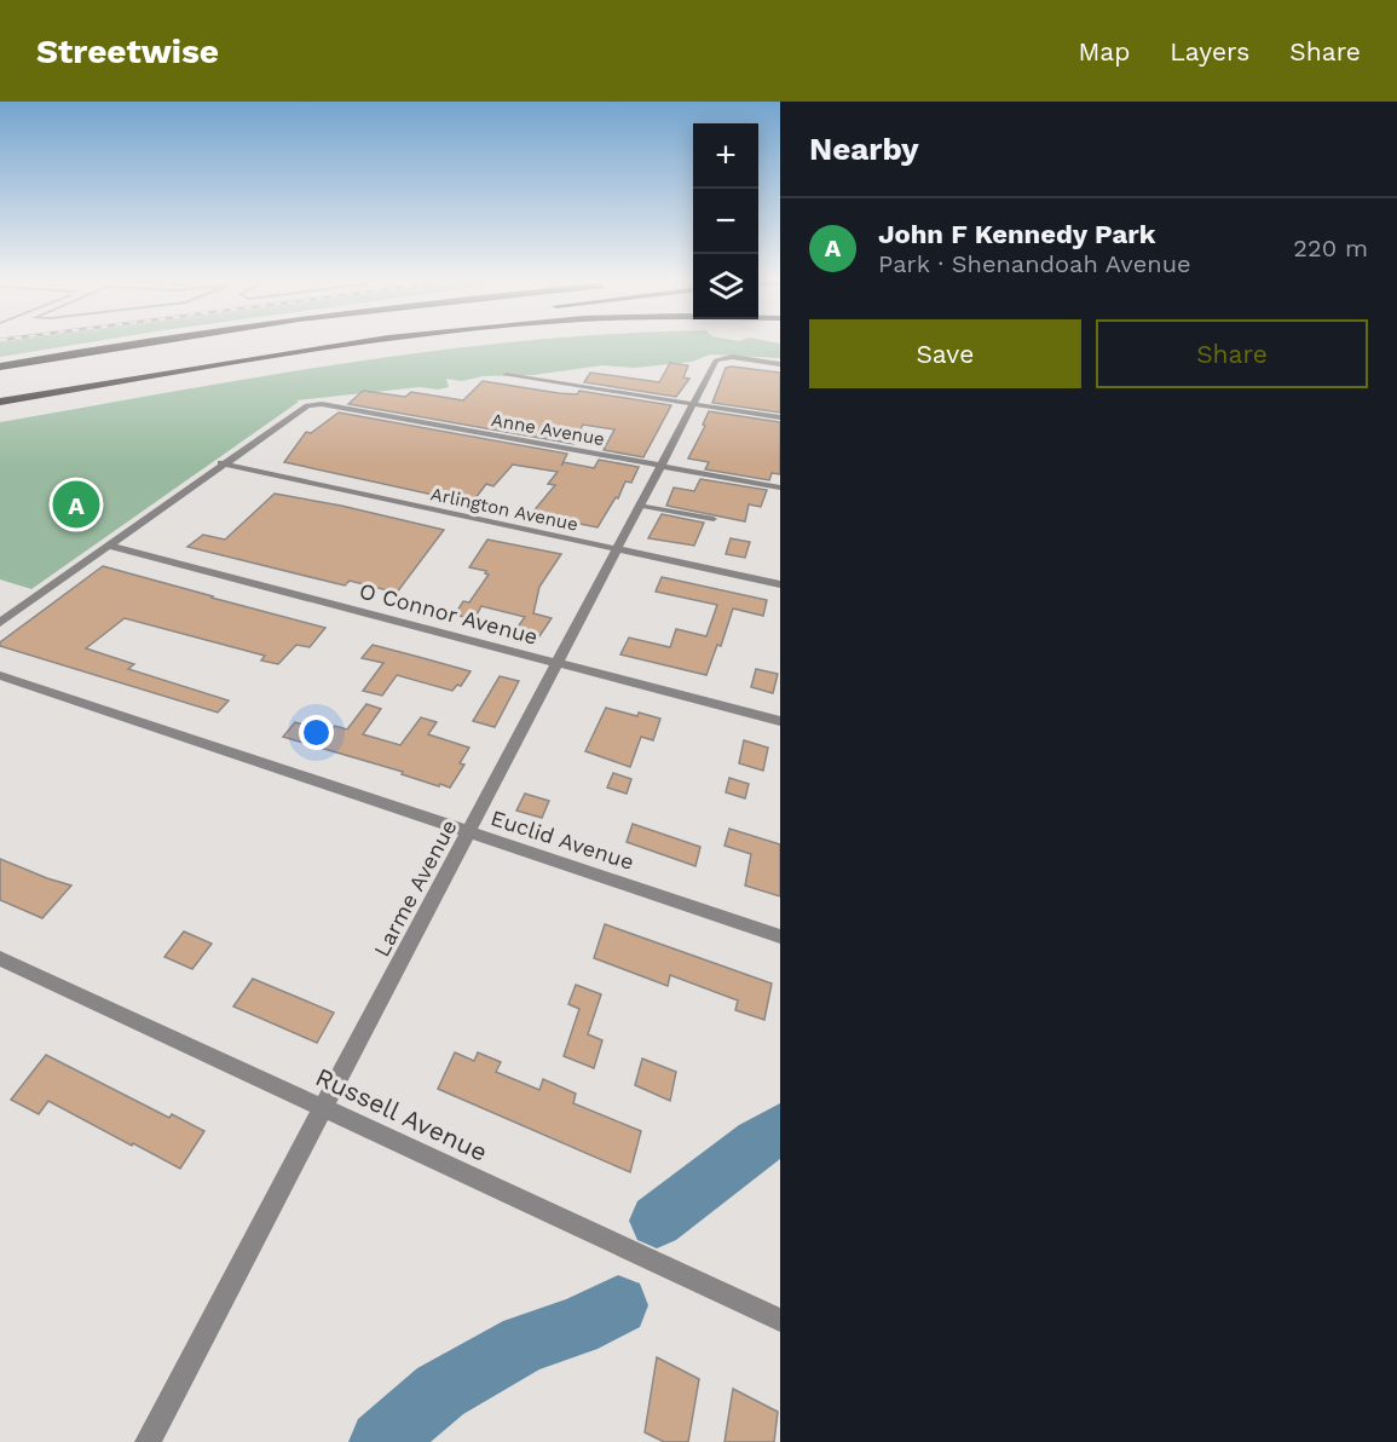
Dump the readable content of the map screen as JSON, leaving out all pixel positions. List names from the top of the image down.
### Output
{
  "streets": {
    "street": [
      "Anne Avenue",
      "Arlington Avenue",
      "O Connor Avenue",
      "Euclid Avenue",
      "Larme Avenue",
      "Russell Avenue"
    ]
  },
  "crossings": [
    ["Anne Avenue", "Arlington Avenue"],
    ["Anne Avenue", "Larme Avenue"],
    ["Arlington Avenue", "Larme Avenue"],
    ["O Connor Avenue", "Larme Avenue"],
    ["Euclid Avenue", "Larme Avenue"],
    ["Larme Avenue", "Russell Avenue"]
  ],
  "page": {
    "header": "Streetwise",
    "nav": ["Map", "Layers", "Share"],
    "heading": "Nearby",
    "map_buttons": ["+", "−"],
    "list": [
      {
        "mark": "A",
        "name": "John F Kennedy Park",
        "note": "Park · Shenandoah Avenue",
        "value": "220 m"
      }
    ],
    "buttons": ["Save", "Share"],
    "pins": "A"
  }
}
